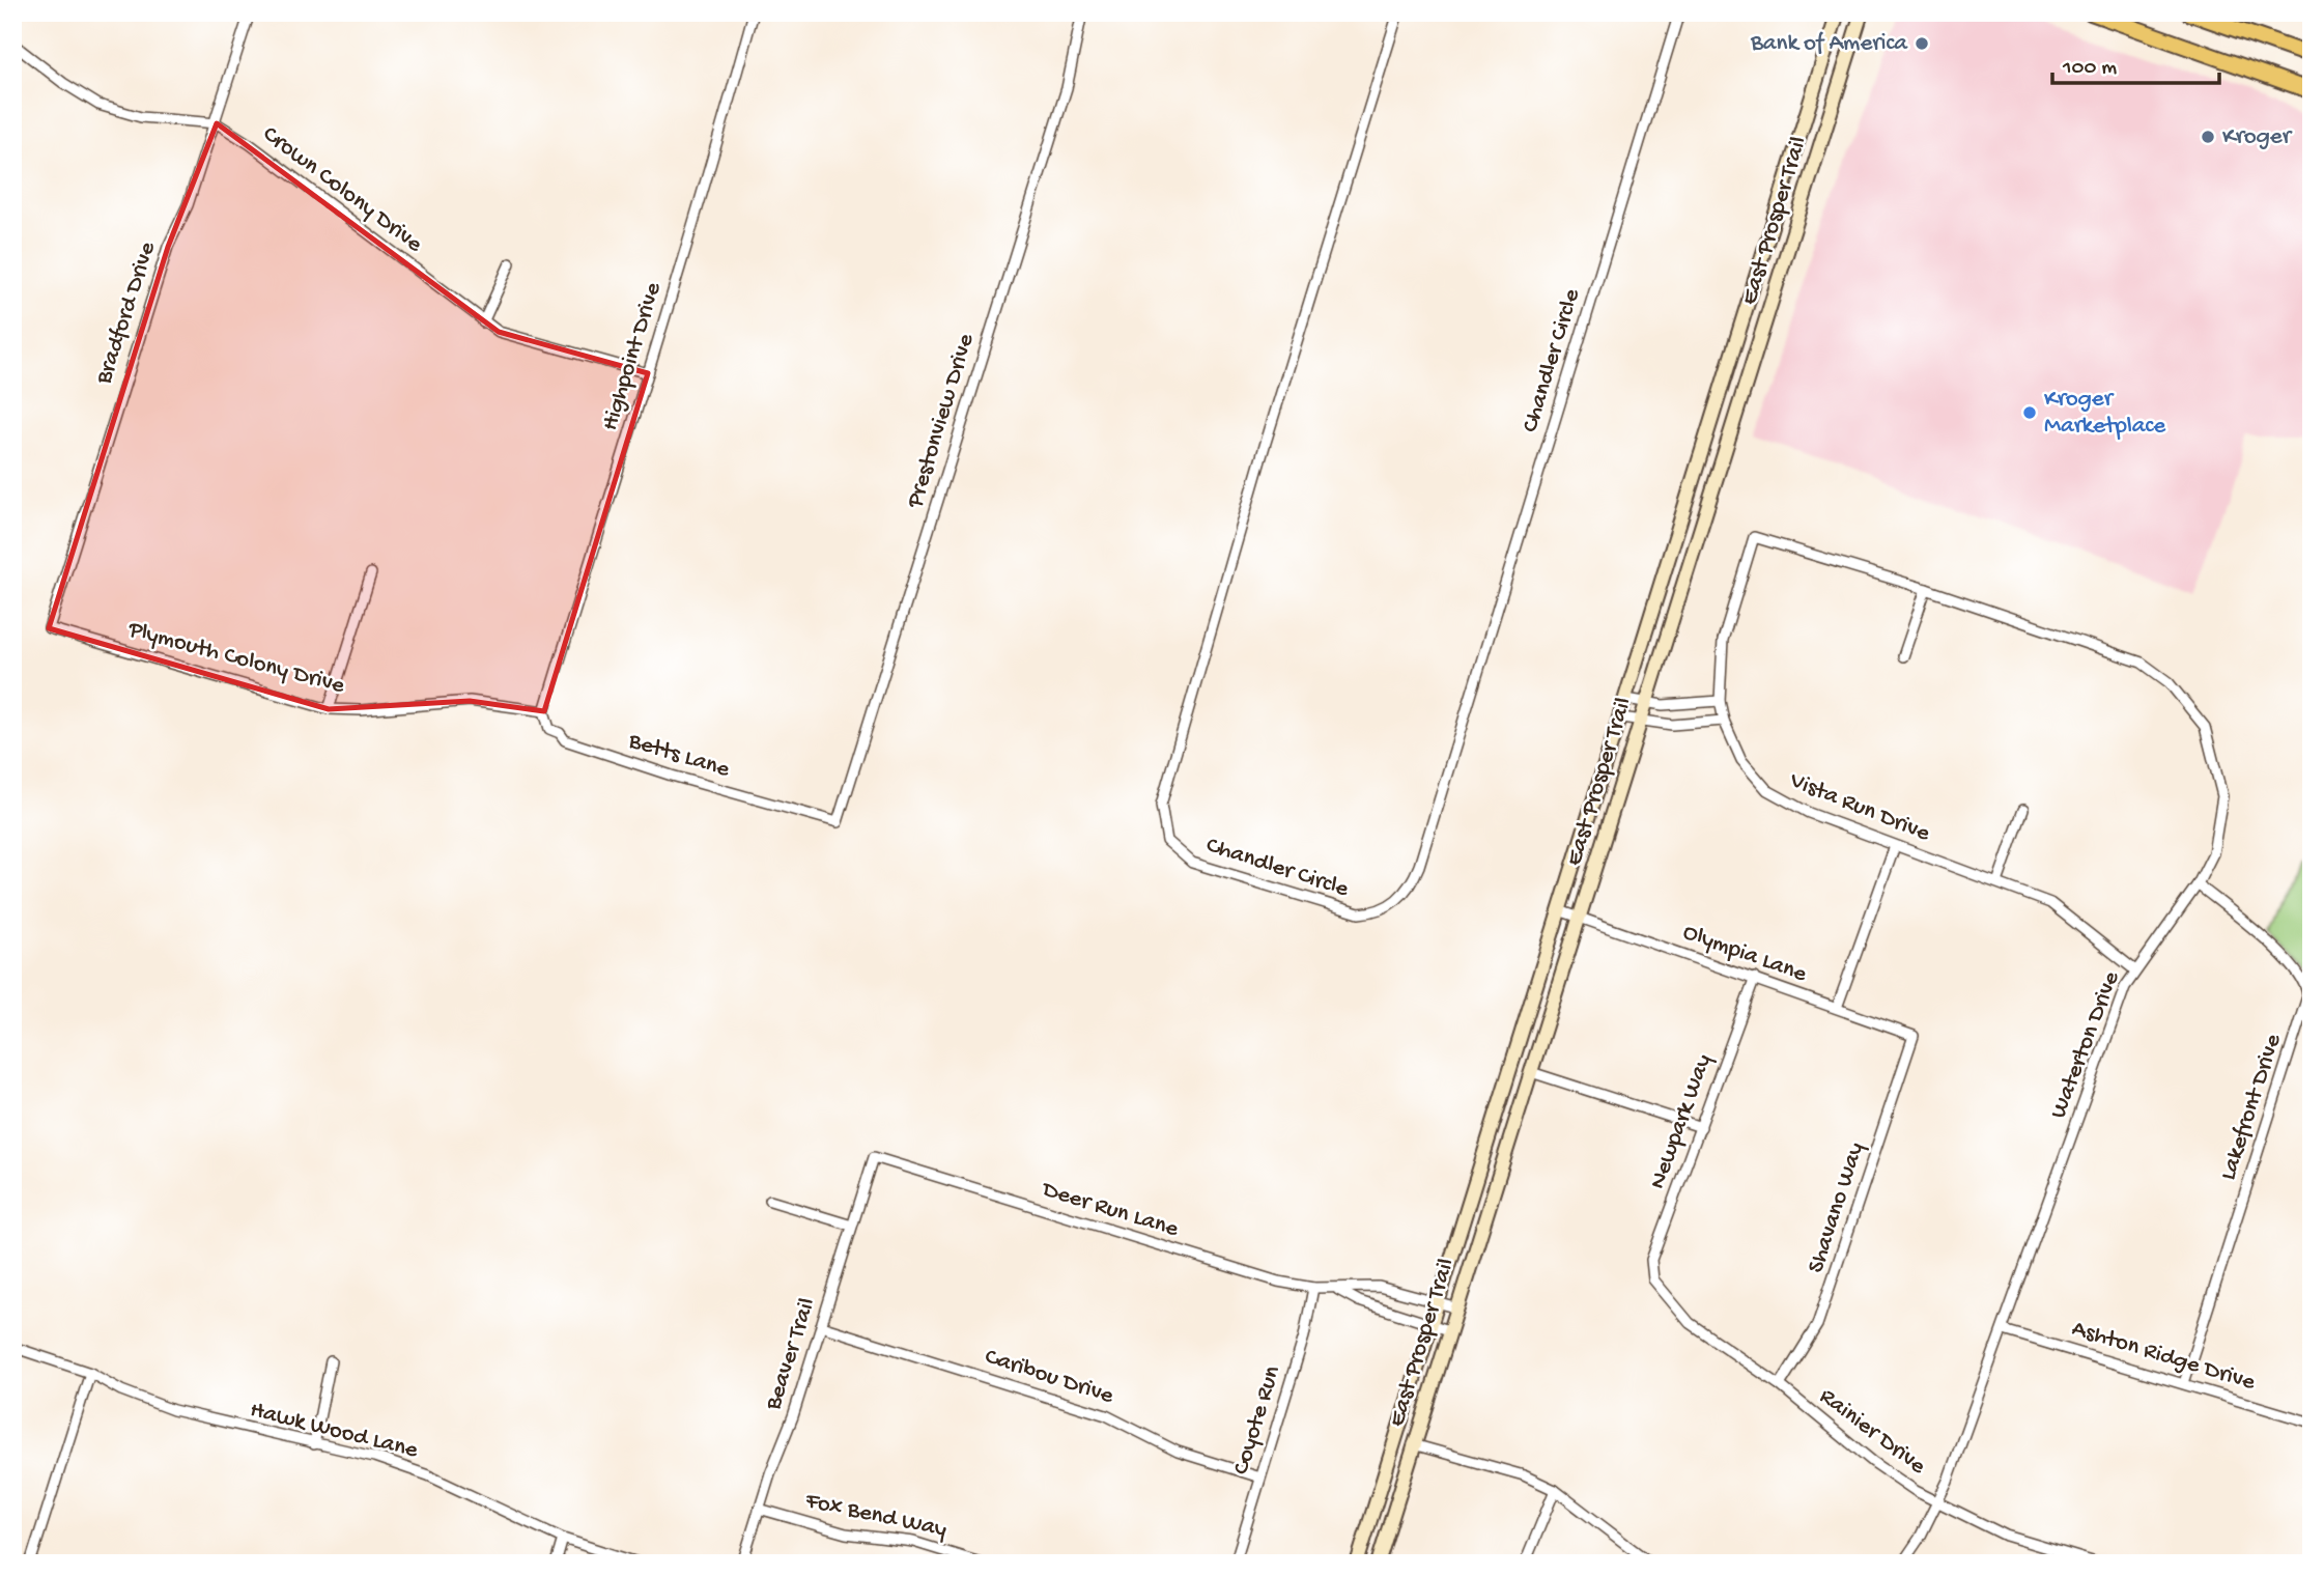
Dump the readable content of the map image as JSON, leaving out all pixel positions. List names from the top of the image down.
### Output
{
  "streets": {
    "main road": ["East Prosper Trail"],
    "street": [
      "Crown Colony Drive",
      "Bradford Drive",
      "Highpoint Drive",
      "Chandler Circle",
      "Prestonview Drive",
      "Plymouth Colony Drive",
      "Betts Lane",
      "Vista Run Drive",
      "Olympia Lane",
      "Waterton Drive",
      "Lakefront Drive",
      "Newpark Way",
      "Shavano Way",
      "Deer Run Lane",
      "Beaver Trail",
      "Ashton Ridge Drive",
      "Caribou Drive",
      "Coyote Run",
      "Hawk Wood Lane",
      "Rainier Drive",
      "Fox Bend Way"
    ]
  },
  "crossings": [
    ["Crown Colony Drive", "Bradford Drive"],
    ["Crown Colony Drive", "Highpoint Drive"],
    ["East Prosper Trail", "Olympia Lane"],
    ["East Prosper Trail", "Deer Run Lane"],
    ["Bradford Drive", "Plymouth Colony Drive"],
    ["Highpoint Drive", "Plymouth Colony Drive"],
    ["Highpoint Drive", "Betts Lane"],
    ["Prestonview Drive", "Betts Lane"],
    ["Plymouth Colony Drive", "Betts Lane"],
    ["Vista Run Drive", "Waterton Drive"],
    ["Olympia Lane", "Newpark Way"],
    ["Olympia Lane", "Shavano Way"],
    ["Waterton Drive", "Lakefront Drive"],
    ["Waterton Drive", "Ashton Ridge Drive"],
    ["Waterton Drive", "Rainier Drive"],
    ["Lakefront Drive", "Ashton Ridge Drive"],
    ["Newpark Way", "Rainier Drive"],
    ["Shavano Way", "Rainier Drive"],
    ["Deer Run Lane", "Beaver Trail"],
    ["Deer Run Lane", "Coyote Run"],
    ["Beaver Trail", "Caribou Drive"],
    ["Beaver Trail", "Fox Bend Way"],
    ["Caribou Drive", "Coyote Run"]
  ],
  "places": ["Bank of America", "Kroger", "Kroger Marketplace"],
  "scale_bar": "100 m"
}
